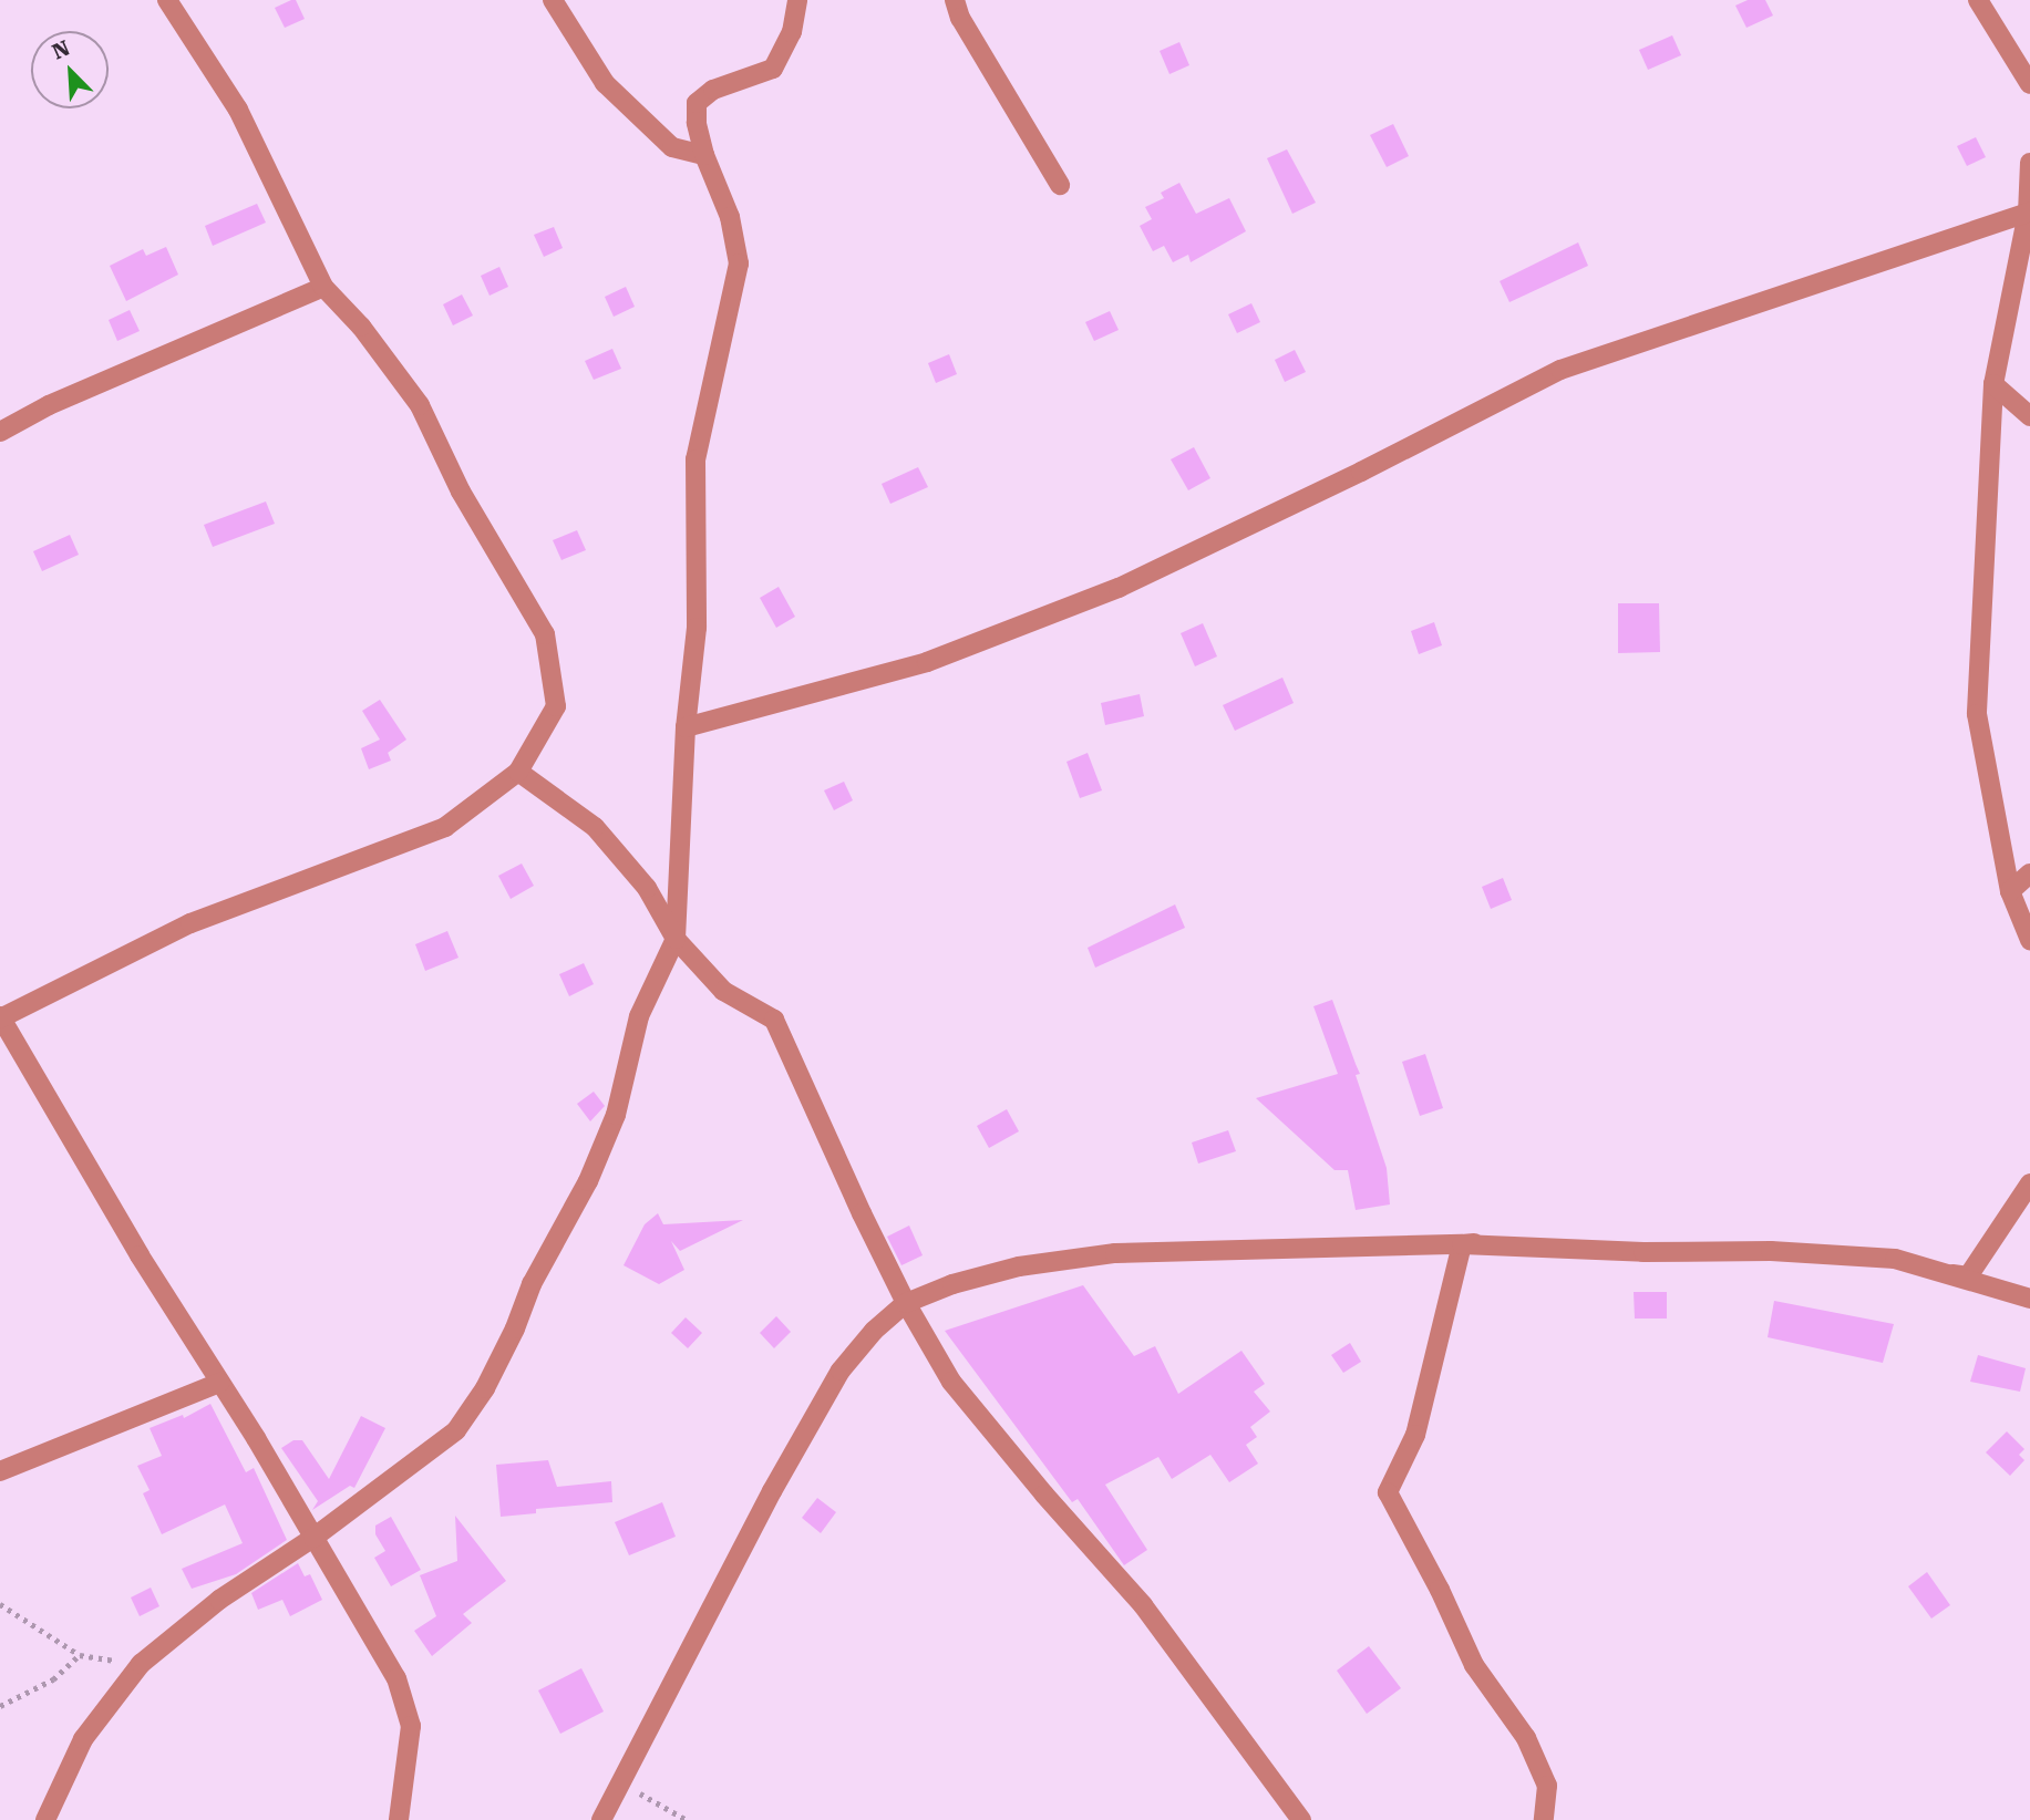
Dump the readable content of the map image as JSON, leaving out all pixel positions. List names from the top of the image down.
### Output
{
  "north": "top left"
}
